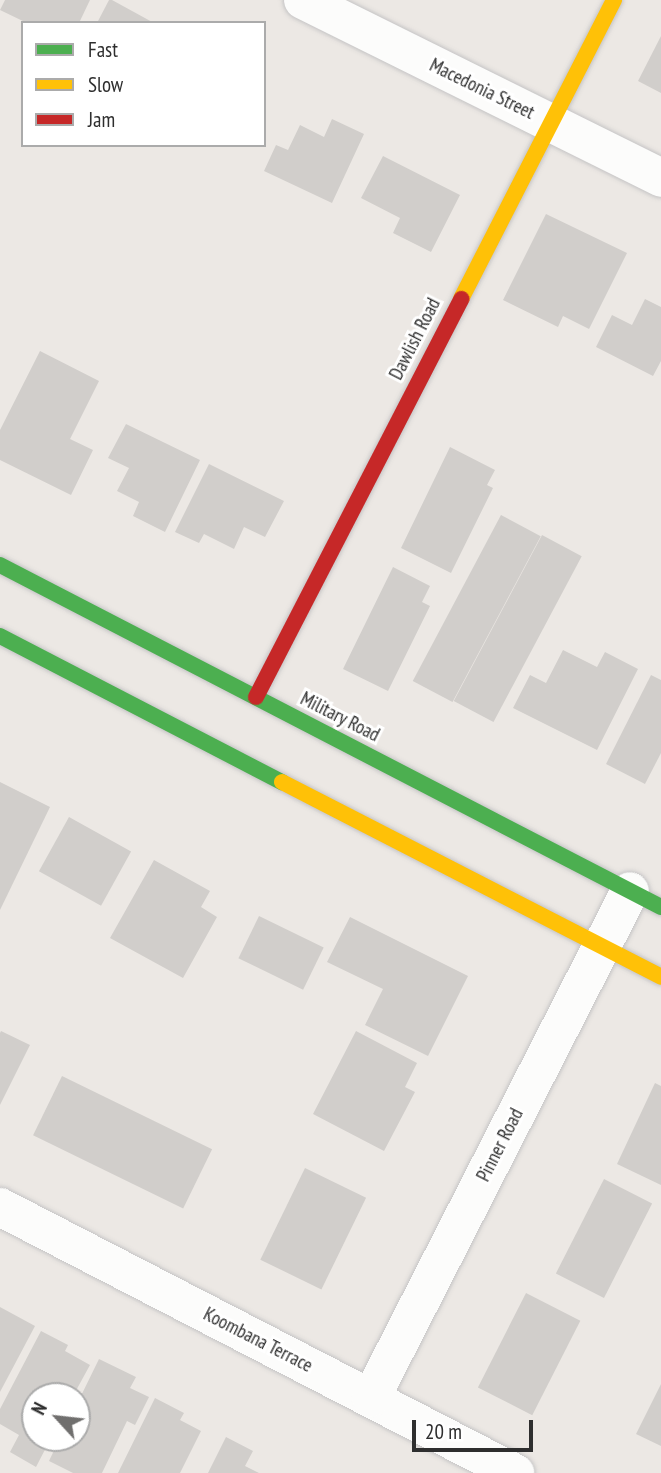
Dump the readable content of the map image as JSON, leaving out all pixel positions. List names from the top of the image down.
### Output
{
  "streets": {
    "street": [
      "Macedonia Street",
      "Dawlish Road",
      "Military Road",
      "Pinner Road",
      "Koombana Terrace"
    ]
  },
  "crossings": [
    ["Macedonia Street", "Dawlish Road"],
    ["Dawlish Road", "Military Road"],
    ["Military Road", "Pinner Road"],
    ["Pinner Road", "Koombana Terrace"]
  ],
  "legend": ["Fast", "Slow", "Jam"],
  "scale_bar": "20 m",
  "north": "top left"
}
